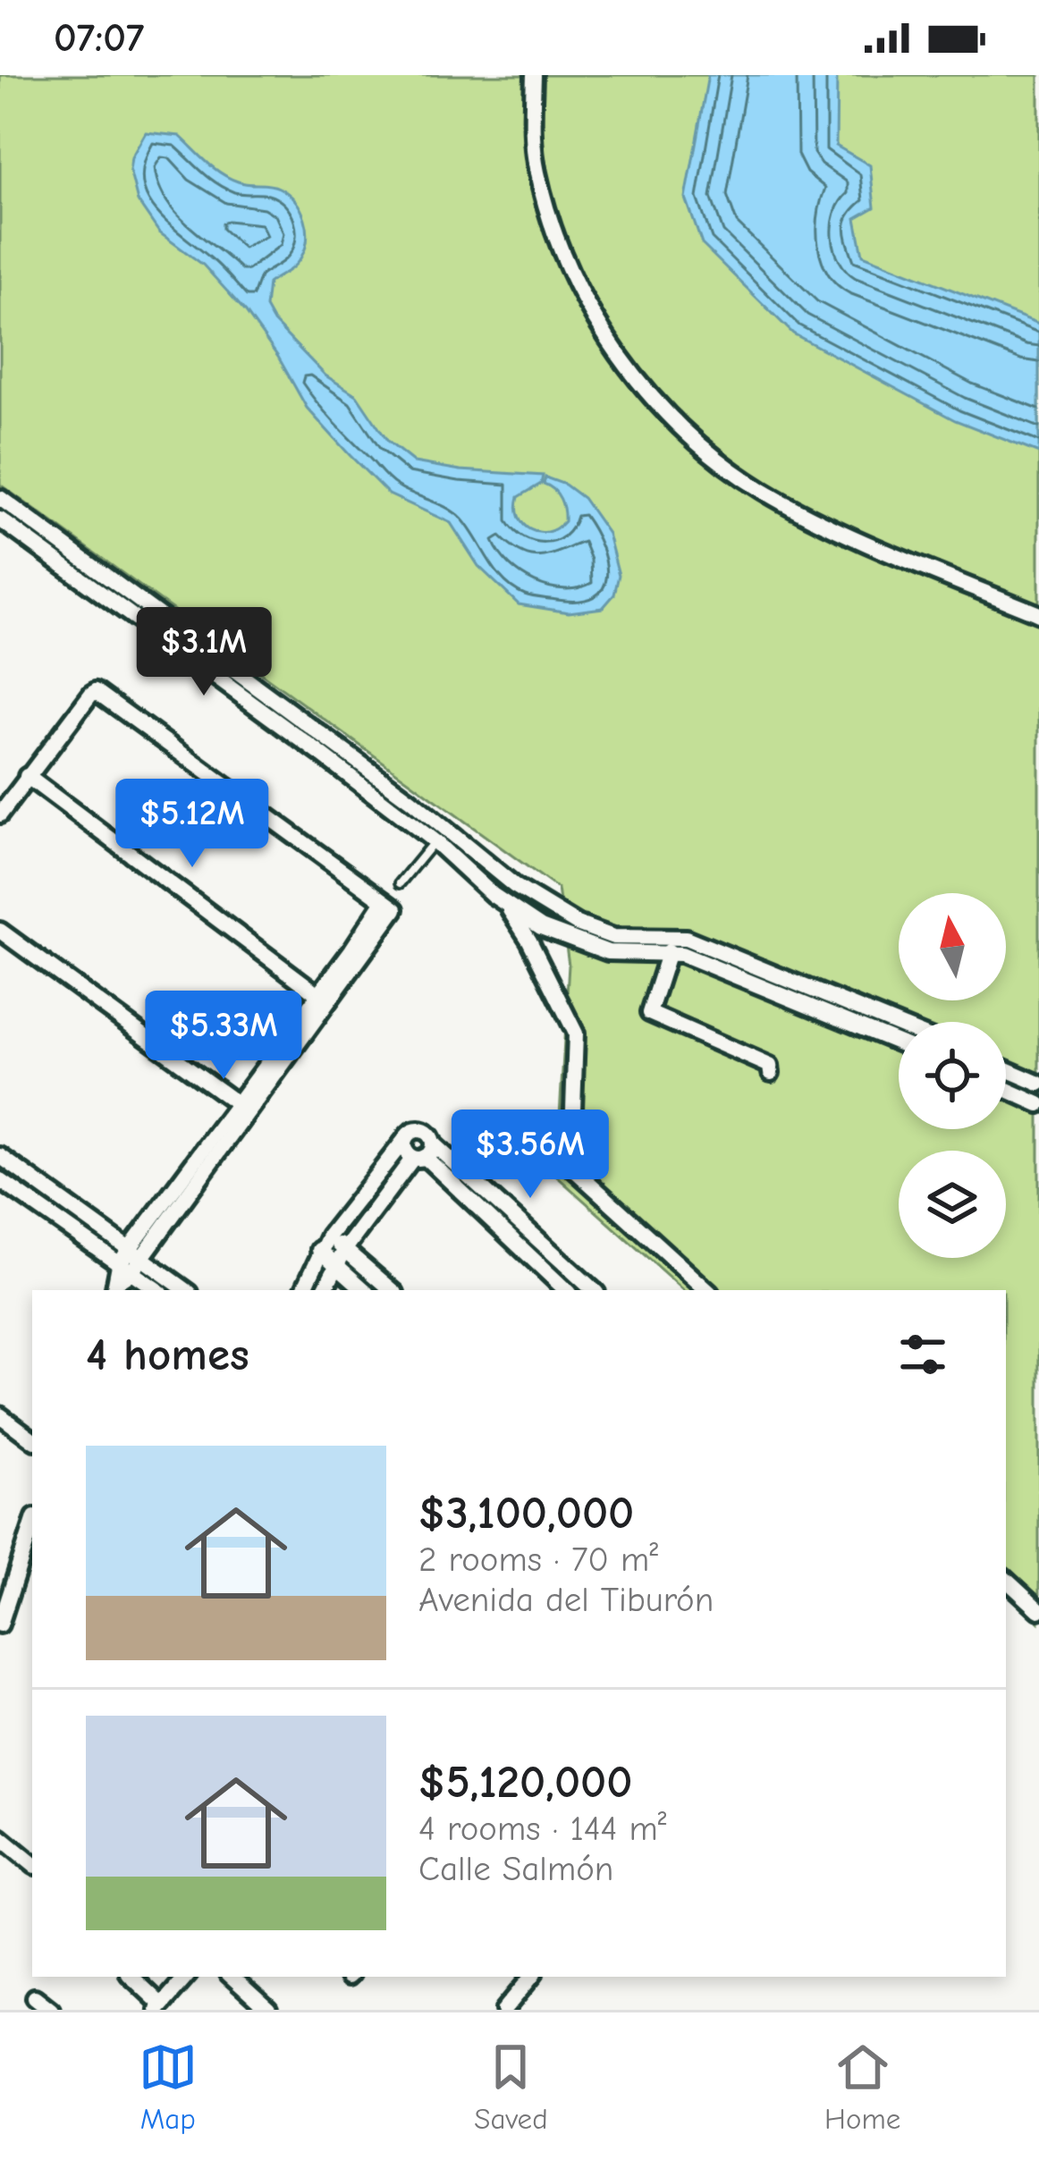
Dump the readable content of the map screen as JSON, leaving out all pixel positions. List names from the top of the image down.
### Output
{
  "north": "top",
  "page": {
    "status": "07:07",
    "price": [
      "$3.1M",
      "$5.12M",
      "$5.33M",
      "$3.56M"
    ],
    "heading": "4 homes",
    "list": [
      {
        "name": "$3,100,000",
        "note": "2 rooms · 70 m² · Avenida del Tiburón"
      },
      {
        "name": "$5,120,000",
        "note": "4 rooms · 144 m² · Calle Salmón"
      }
    ],
    "tabs": ["Map", "Saved", "Home"]
  }
}
